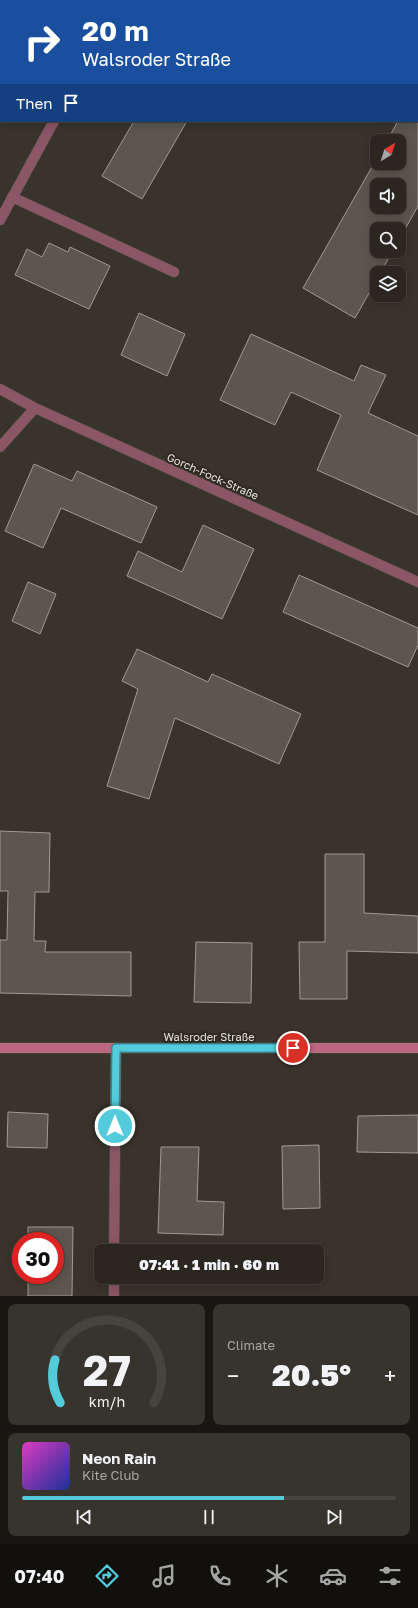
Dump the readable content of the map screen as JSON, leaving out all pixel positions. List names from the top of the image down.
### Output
{
  "streets": {
    "main road": ["Walsroder Straße"],
    "street": ["Gorch-Fock-Straße"]
  },
  "north": "top right",
  "page": {
    "turn": ["20 m", "Walsroder Straße"],
    "then": "Then",
    "limit": "30",
    "trip": "07:41 · 1 min · 60 m",
    "tile": "Climate",
    "heat": ["−", "20.5°", "+"],
    "song": ["Neon Rain", "Kite Club"],
    "tabs": "07:40",
    "gauge": ["27", "km/h"]
  }
}
